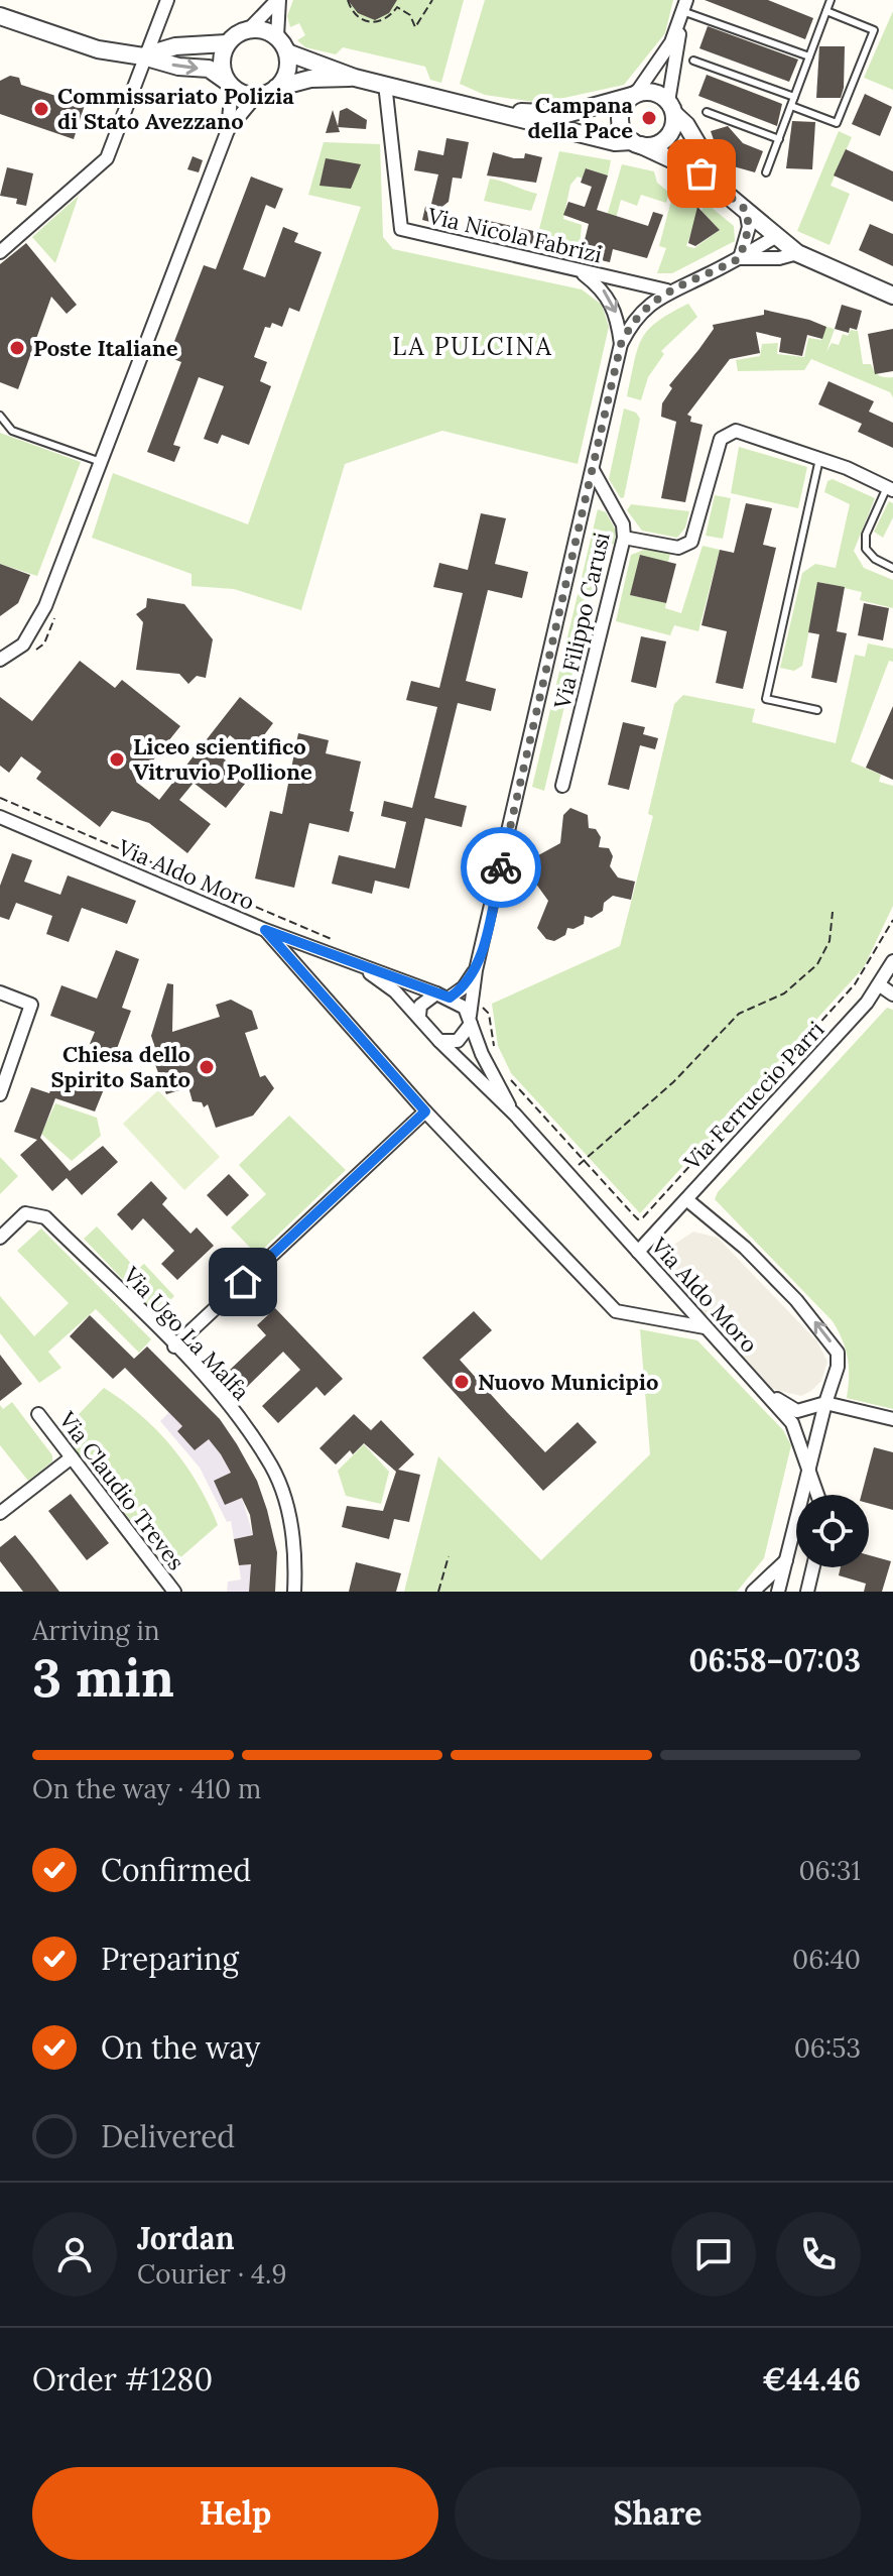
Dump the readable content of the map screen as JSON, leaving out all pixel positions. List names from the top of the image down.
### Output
{
  "streets": {
    "street": [
      "Via Nicola Fabrizi",
      "Via Filippo Carusi",
      "Via Aldo Moro",
      "Via Ferruccio Parri",
      "Via Ugo La Malfa",
      "Via Claudio Treves"
    ]
  },
  "crossings": [
    ["Via Aldo Moro", "Via Ferruccio Parri"]
  ],
  "districts": ["LA PULCINA"],
  "places": [
    "Commissariato Polizia di Stato Avezzano",
    "Campana della Pace",
    "Poste Italiane",
    "Liceo scientifico Vitruvio Pollione",
    "Chiesa dello Spirito Santo",
    "Nuovo Municipio"
  ],
  "page": {
    "heading": ["3 min", "Arriving in", "06:58–07:03"],
    "panel": [
      "Jordan",
      "Courier · 4.9",
      "Order #1280",
      "€44.46"
    ],
    "bar": "On the way · 410 m",
    "list": [
      ["Confirmed", "06:31"],
      ["Preparing", "06:40"],
      ["On the way", "06:53"],
      "Delivered"
    ],
    "buttons": ["Help", "Share"]
  }
}
